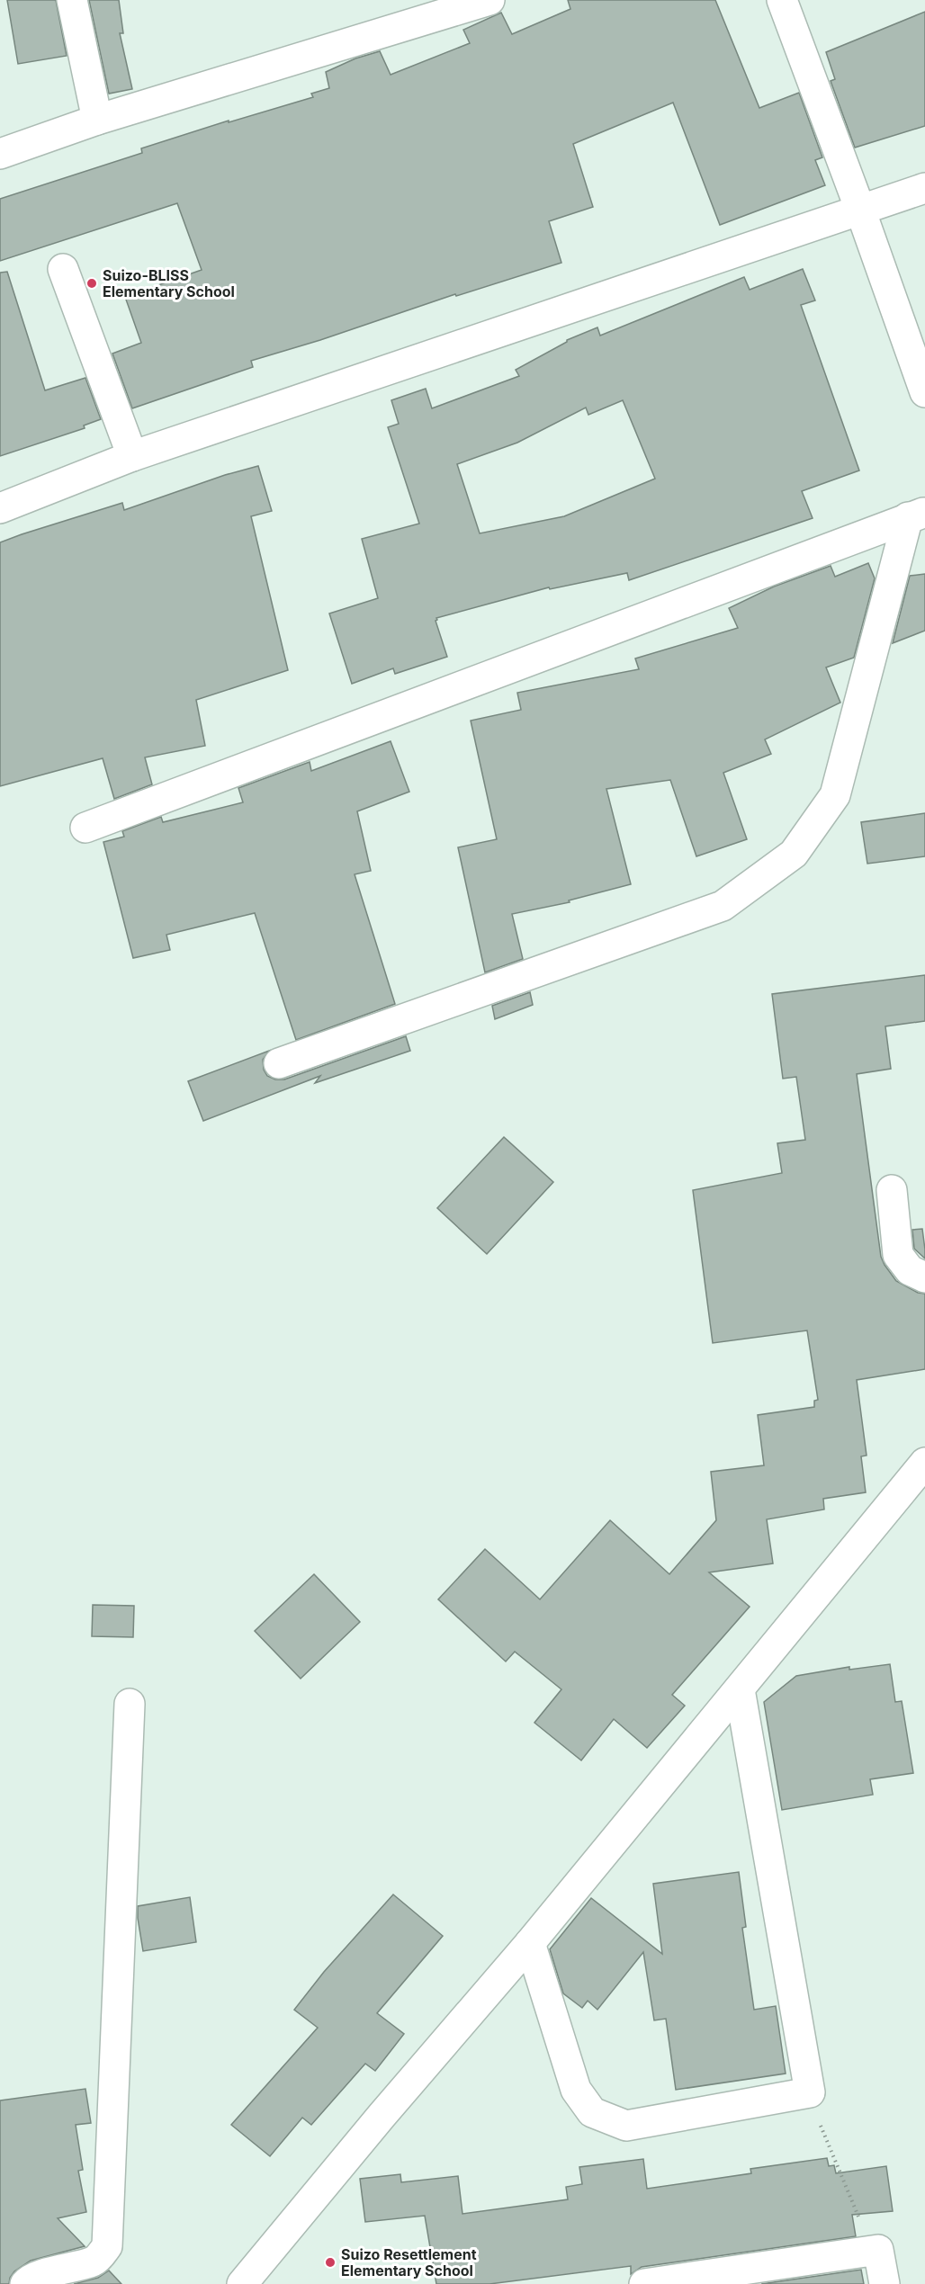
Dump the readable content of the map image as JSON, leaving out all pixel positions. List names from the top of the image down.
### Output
{
  "places": ["Suizo-BLISS Elementary School", "Suizo Resettlement Elementary School"]
}
